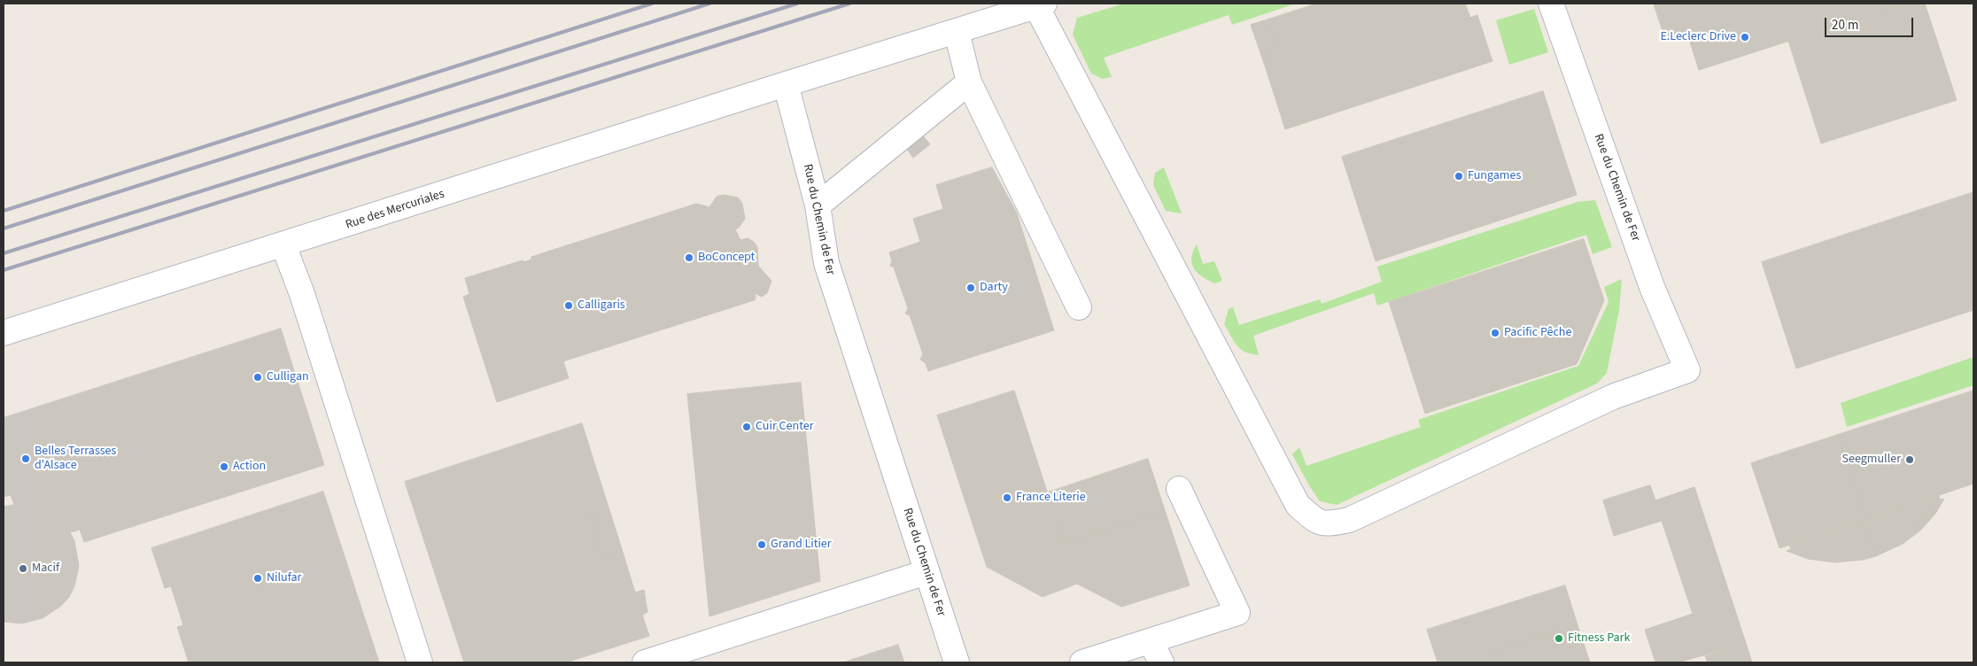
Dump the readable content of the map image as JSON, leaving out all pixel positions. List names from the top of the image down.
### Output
{
  "streets": {
    "street": ["Rue du Chemin de Fer", "Rue des Mercuriales"]
  },
  "crossings": [
    ["Rue du Chemin de Fer", "Rue des Mercuriales"]
  ],
  "places": [
    "E.Leclerc Drive",
    "Fungames",
    "BoConcept",
    "Darty",
    "Calligaris",
    "Pacific Pêche",
    "Culligan",
    "Cuir Center",
    "Belles Terrasses d'Alsace",
    "Seegmuller",
    "Action",
    "France Literie",
    "Grand Litier",
    "Macif",
    "Nilufar",
    "Fitness Park"
  ],
  "scale_bar": "20 m"
}
